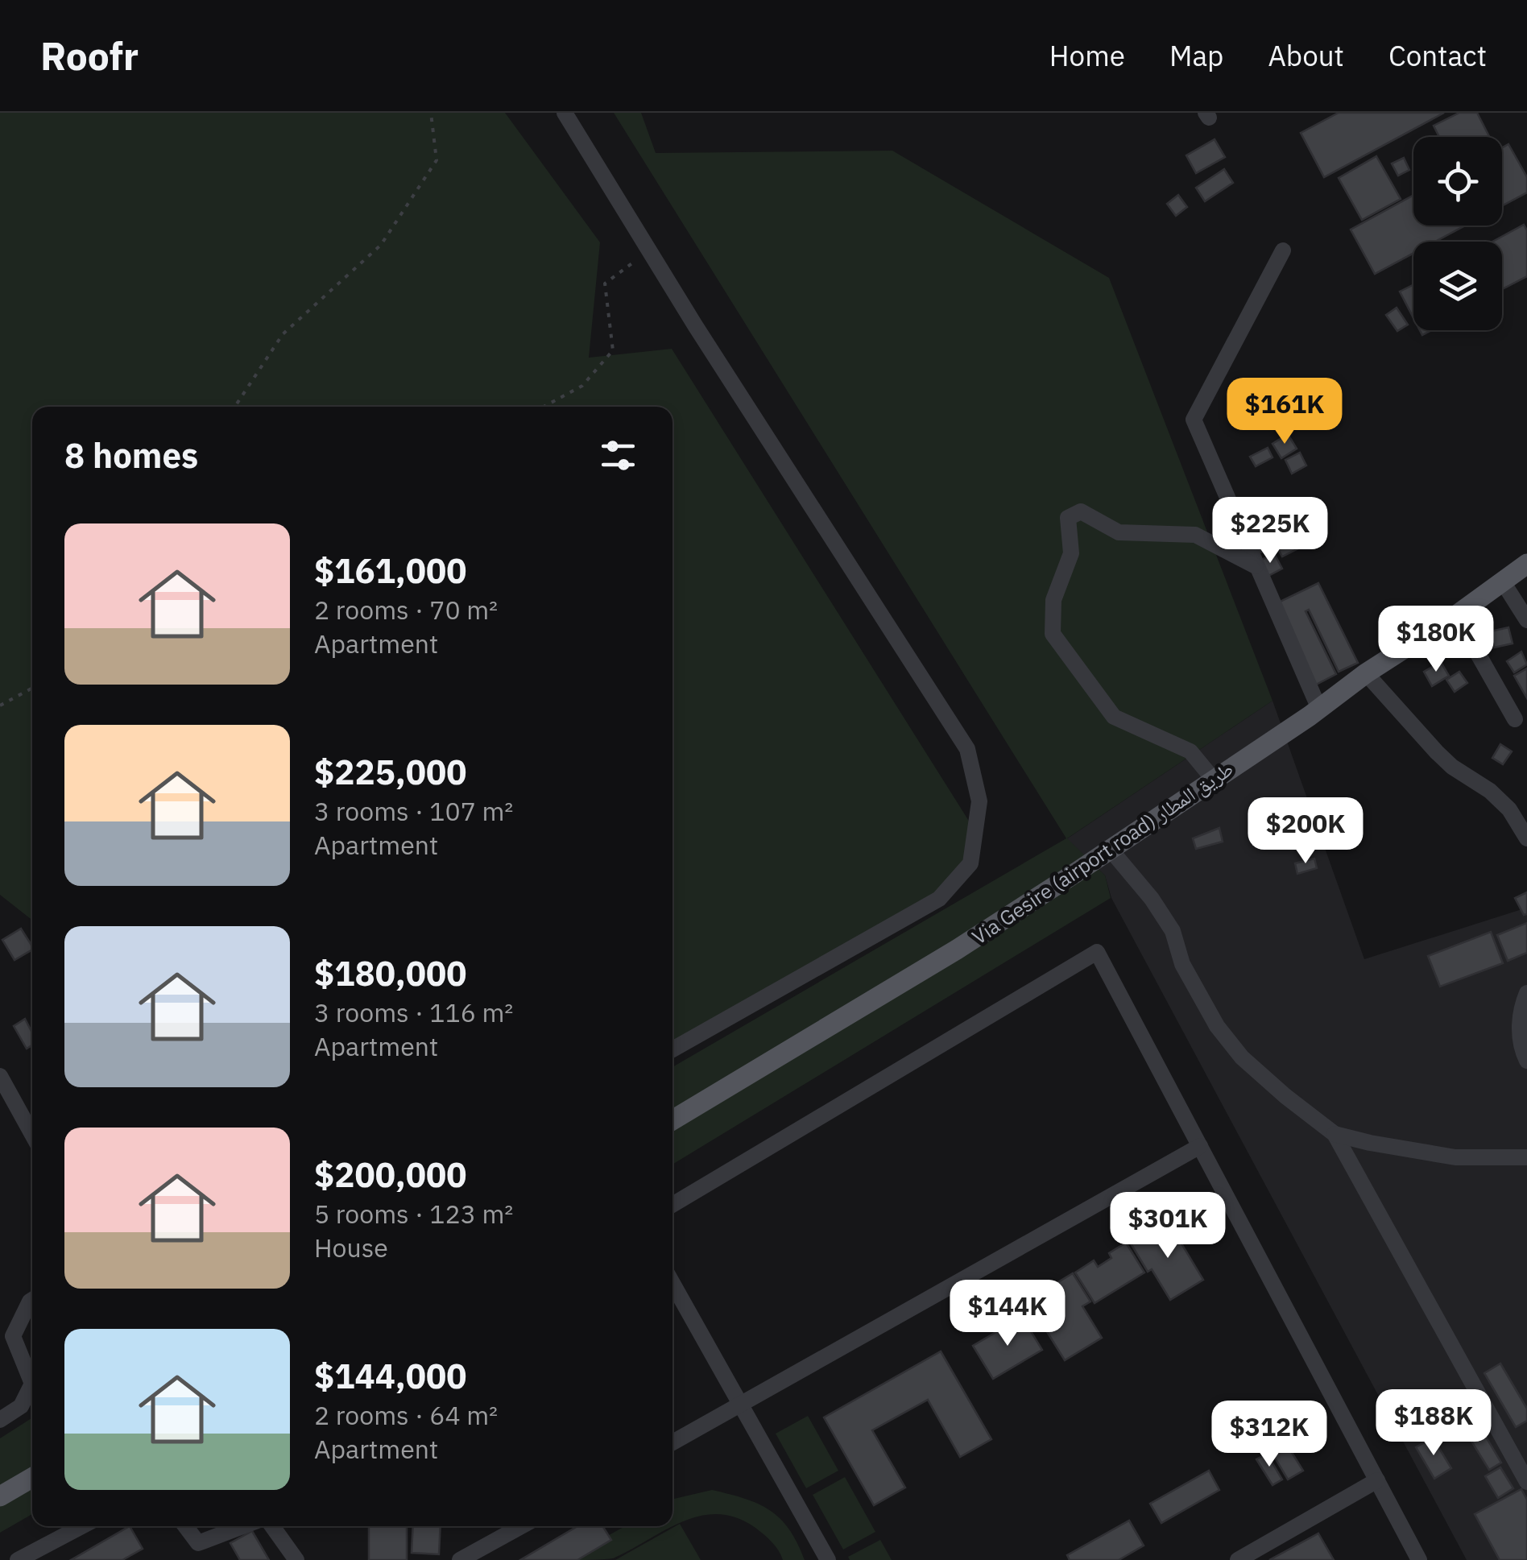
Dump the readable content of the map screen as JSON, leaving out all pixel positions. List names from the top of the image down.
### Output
{
  "streets": {
    "main road": ["Via Gesire (airport road) طريق المطار"]
  },
  "page": {
    "header": "Roofr",
    "nav": [
      "Home",
      "Map",
      "About",
      "Contact"
    ],
    "price": [
      "$161K",
      "$225K",
      "$180K",
      "$200K",
      "$301K",
      "$144K",
      "$188K",
      "$312K"
    ],
    "heading": "8 homes",
    "list": [
      {
        "name": "$161,000",
        "note": "2 rooms · 70 m² · Apartment"
      },
      {
        "name": "$225,000",
        "note": "3 rooms · 107 m² · Apartment"
      },
      {
        "name": "$180,000",
        "note": "3 rooms · 116 m² · Apartment"
      },
      {
        "name": "$200,000",
        "note": "5 rooms · 123 m² · House"
      },
      {
        "name": "$144,000",
        "note": "2 rooms · 64 m² · Apartment"
      }
    ]
  }
}
